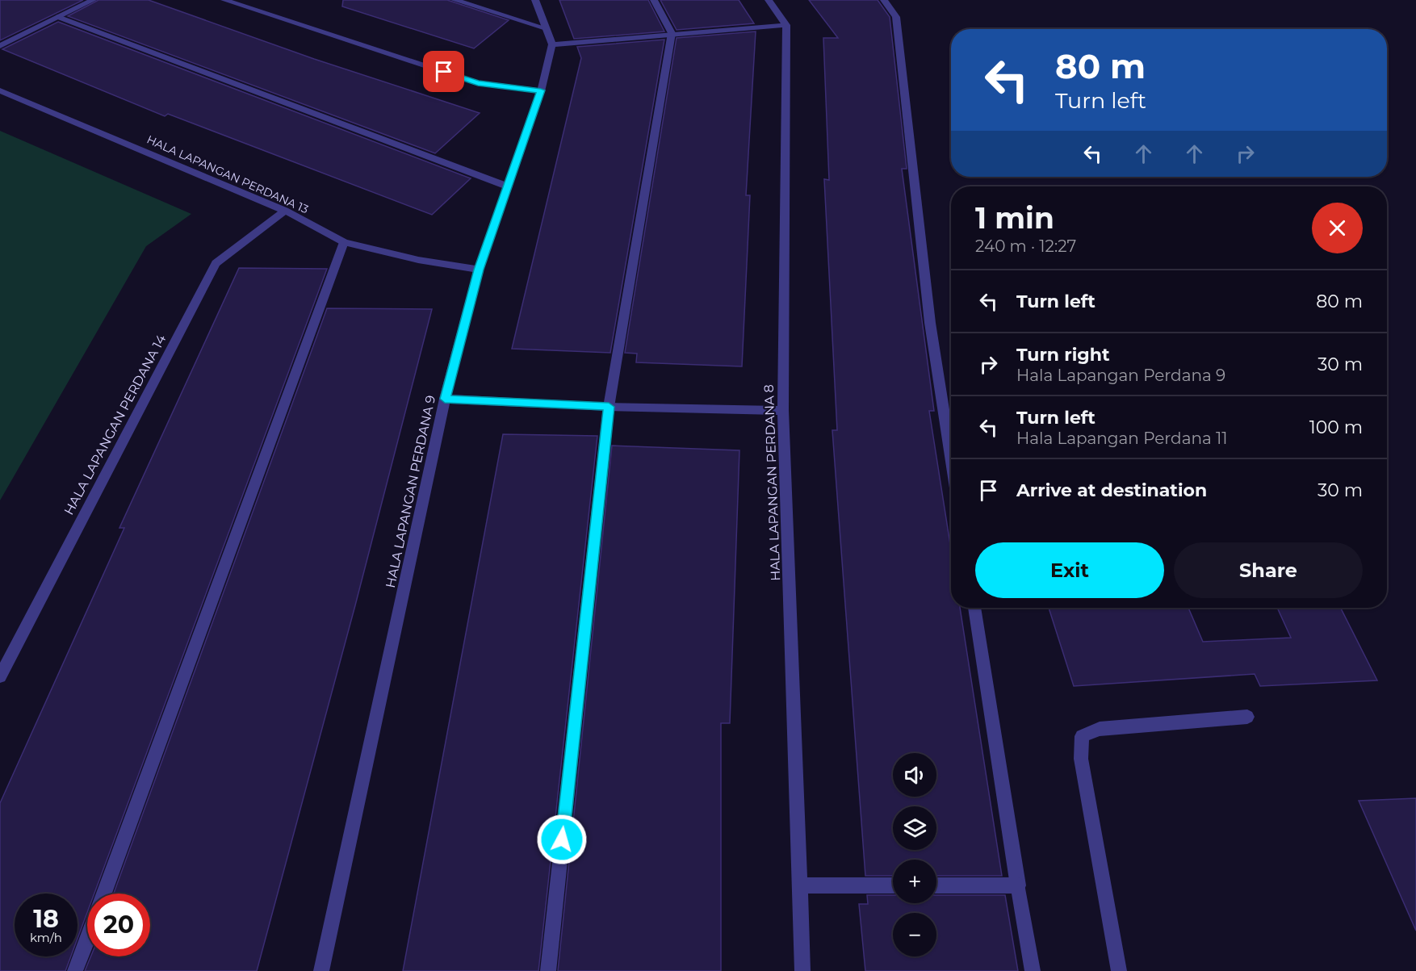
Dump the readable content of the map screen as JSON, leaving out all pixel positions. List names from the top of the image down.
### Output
{
  "streets": {
    "street": [
      "HALA LAPANGAN PERDANA 13",
      "HALA LAPANGAN PERDANA 14",
      "HALA LAPANGAN PERDANA 8",
      "HALA LAPANGAN PERDANA 9"
    ]
  },
  "crossings": [
    ["HALA LAPANGAN PERDANA 13", "HALA LAPANGAN PERDANA 14"],
    ["HALA LAPANGAN PERDANA 13", "HALA LAPANGAN PERDANA 9"]
  ],
  "page": {
    "turn": ["80 m", "Turn left"],
    "heading": ["1 min", "240 m · 12:27"],
    "list": [
      {
        "name": "Turn left",
        "value": "80 m"
      },
      {
        "name": "Turn right",
        "note": "Hala Lapangan Perdana 9",
        "value": "30 m"
      },
      {
        "name": "Turn left",
        "note": "Hala Lapangan Perdana 11",
        "value": "100 m"
      },
      {
        "name": "Arrive at destination",
        "value": "30 m"
      }
    ],
    "buttons": ["Exit", "Share"],
    "map_buttons": ["+", "−"],
    "speed": "18 km/h",
    "limit": "20"
  }
}
